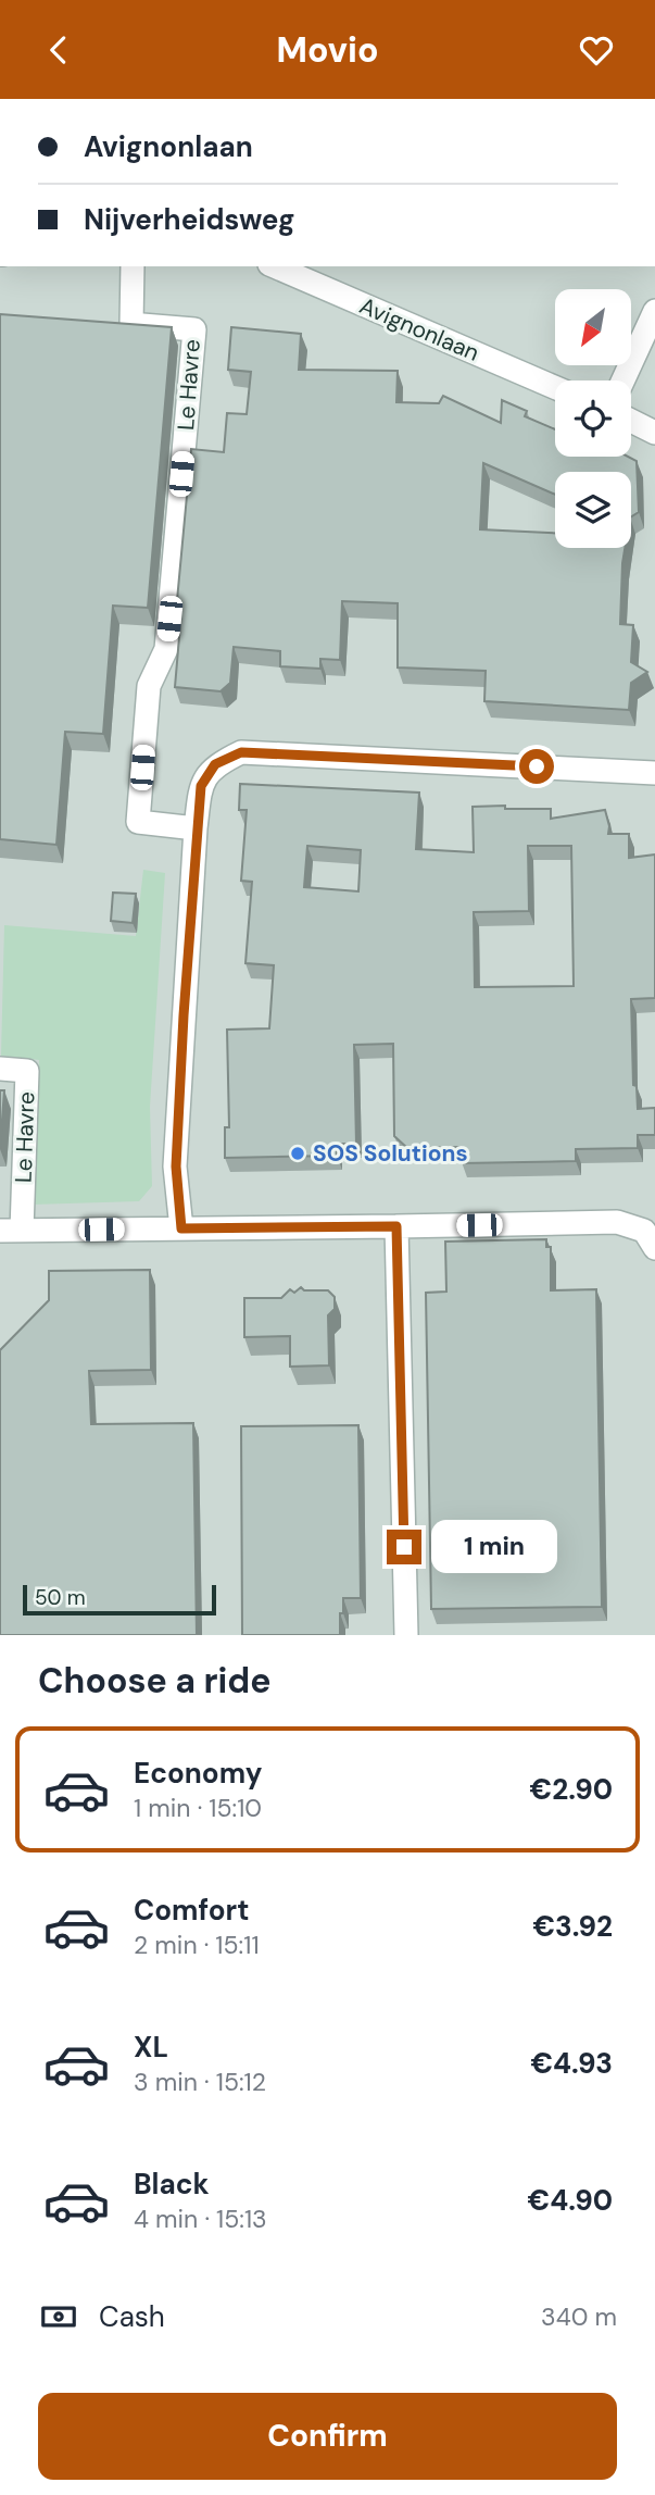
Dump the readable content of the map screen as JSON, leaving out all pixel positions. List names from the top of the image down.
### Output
{
  "streets": {
    "street": ["Avignonlaan", "Le Havre"]
  },
  "places": ["SOS Solutions"],
  "scale_bar": "50 m",
  "north": "bottom left",
  "page": {
    "header": "Movio",
    "banner": ["Avignonlaan", "Nijverheidsweg"],
    "bubble": "1 min",
    "scale": "50 m",
    "heading": "Choose a ride",
    "list": [
      {
        "name": "Economy",
        "note": "1 min · 15:10",
        "value": "€2.90"
      },
      {
        "name": "Comfort",
        "note": "2 min · 15:11",
        "value": "€3.92"
      },
      {
        "name": "XL",
        "note": "3 min · 15:12",
        "value": "€4.93"
      },
      {
        "name": "Black",
        "note": "4 min · 15:13",
        "value": "€4.90"
      }
    ],
    "pay": ["Cash", "340 m"],
    "buttons": "Confirm"
  }
}
